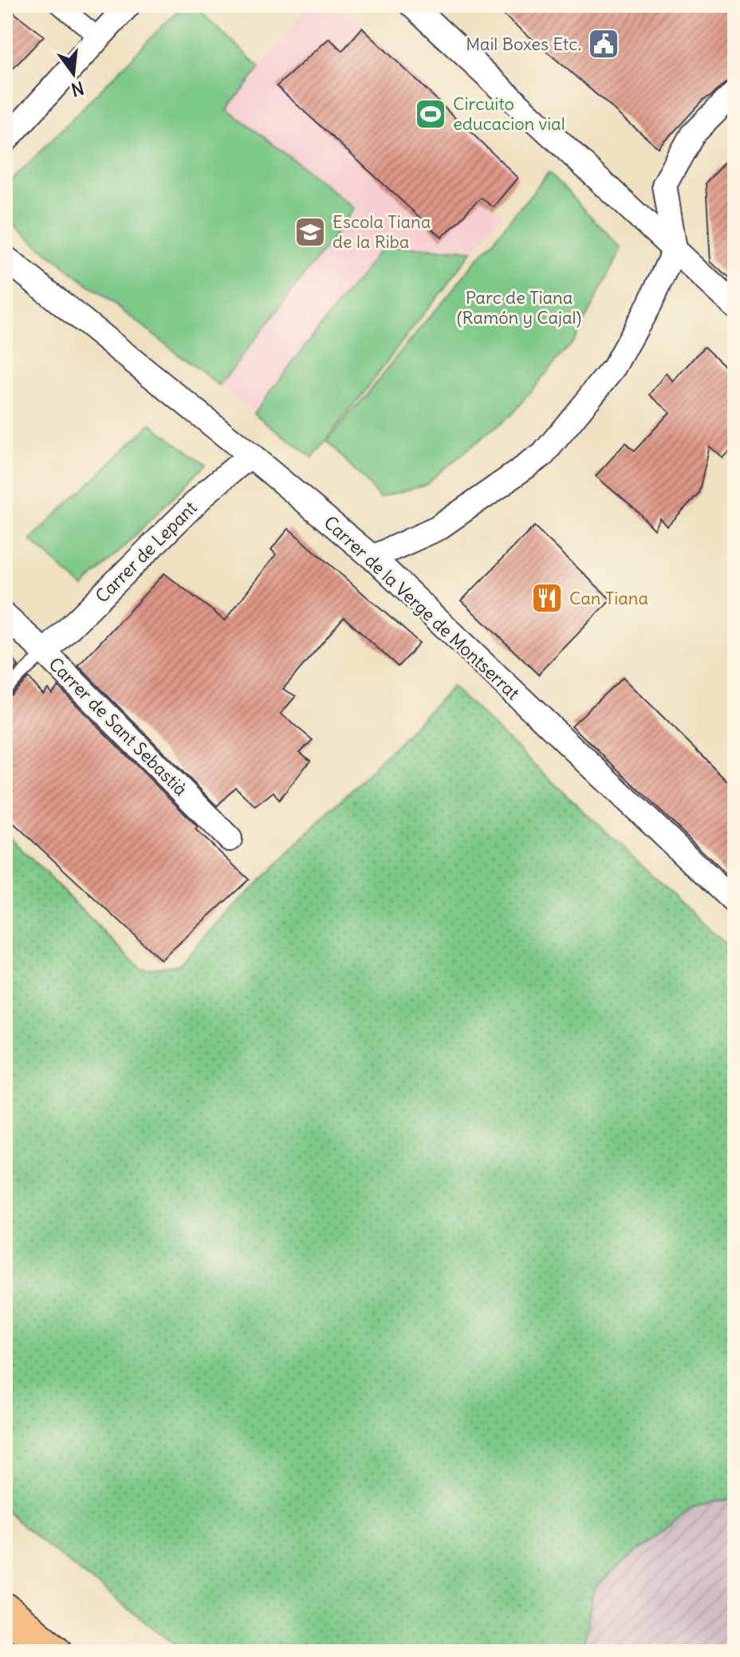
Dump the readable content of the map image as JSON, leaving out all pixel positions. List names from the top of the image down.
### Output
{
  "streets": {
    "street": ["Carrer de Lepant", "Carrer de la Verge de Montserrat", "Carrer de Sant Sebastià"]
  },
  "crossings": [
    ["Carrer de Lepant", "Carrer de la Verge de Montserrat"],
    ["Carrer de Lepant", "Carrer de Sant Sebastià"]
  ],
  "parks": ["Parc de Tiana (Ramón y Cajal)"],
  "places": {
    "public building": ["Mail Boxes Etc."],
    "sports": ["Circuito educacion vial"],
    "school or university": ["Escola Tiana de la Riba"],
    "restaurant": ["Can Tiana"]
  },
  "north": "bottom"
}
